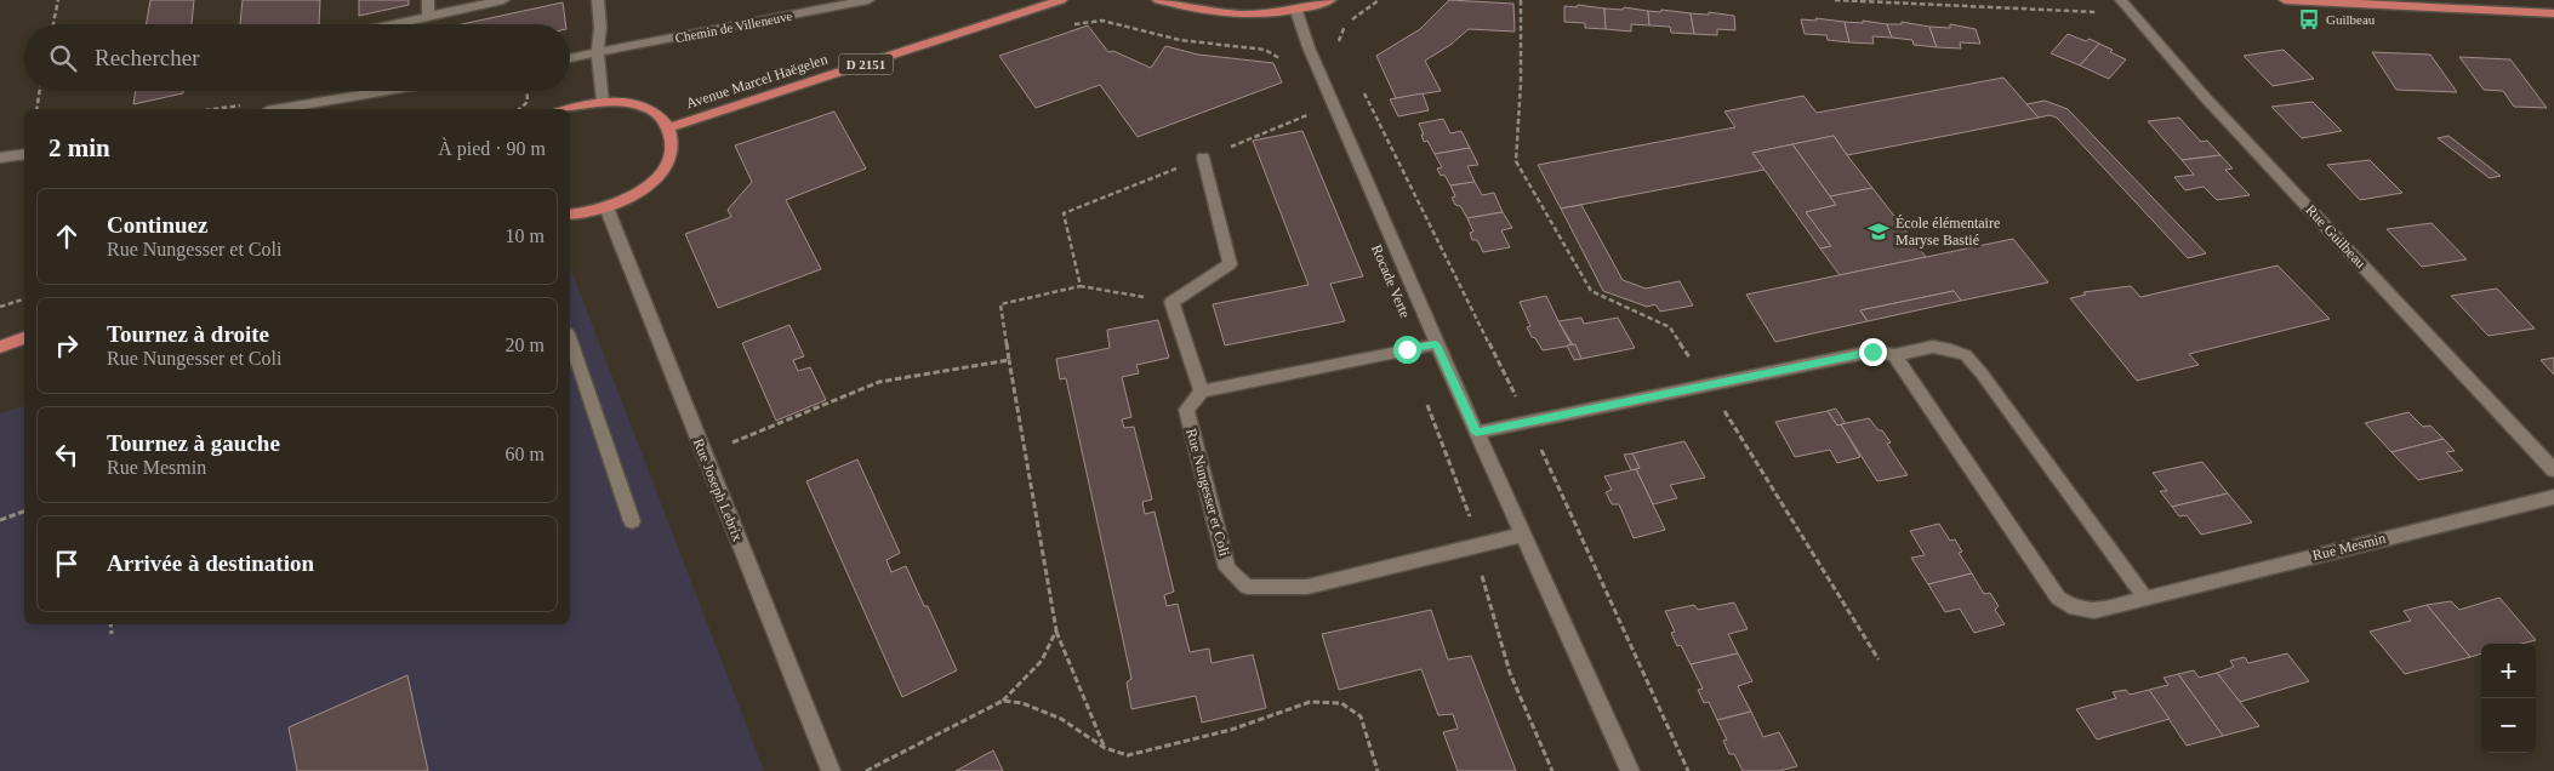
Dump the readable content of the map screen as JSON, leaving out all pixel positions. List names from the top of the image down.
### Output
{
  "streets": {
    "main road": ["D 2151", "Avenue Marcel Haëgelen"],
    "street": [
      "Chemin de Villeneuve",
      "Rue Guilbeau",
      "Rue Joseph Lebrix",
      "Rue Nungesser et Coli",
      "Rue Mesmin"
    ]
  },
  "places": {
    "bus stop": ["Guilbeau"],
    "school or university": ["École élémentaire Maryse Bastié"]
  },
  "page": {
    "search": "Rechercher",
    "heading": ["2 min", "À pied · 90 m"],
    "list": [
      ["Continuez", "Rue Nungesser et Coli", "10 m"],
      ["Tournez à droite", "Rue Nungesser et Coli", "20 m"],
      ["Tournez à gauche", "Rue Mesmin", "60 m"],
      "Arrivée à destination"
    ],
    "map_buttons": ["+", "−"]
  }
}
